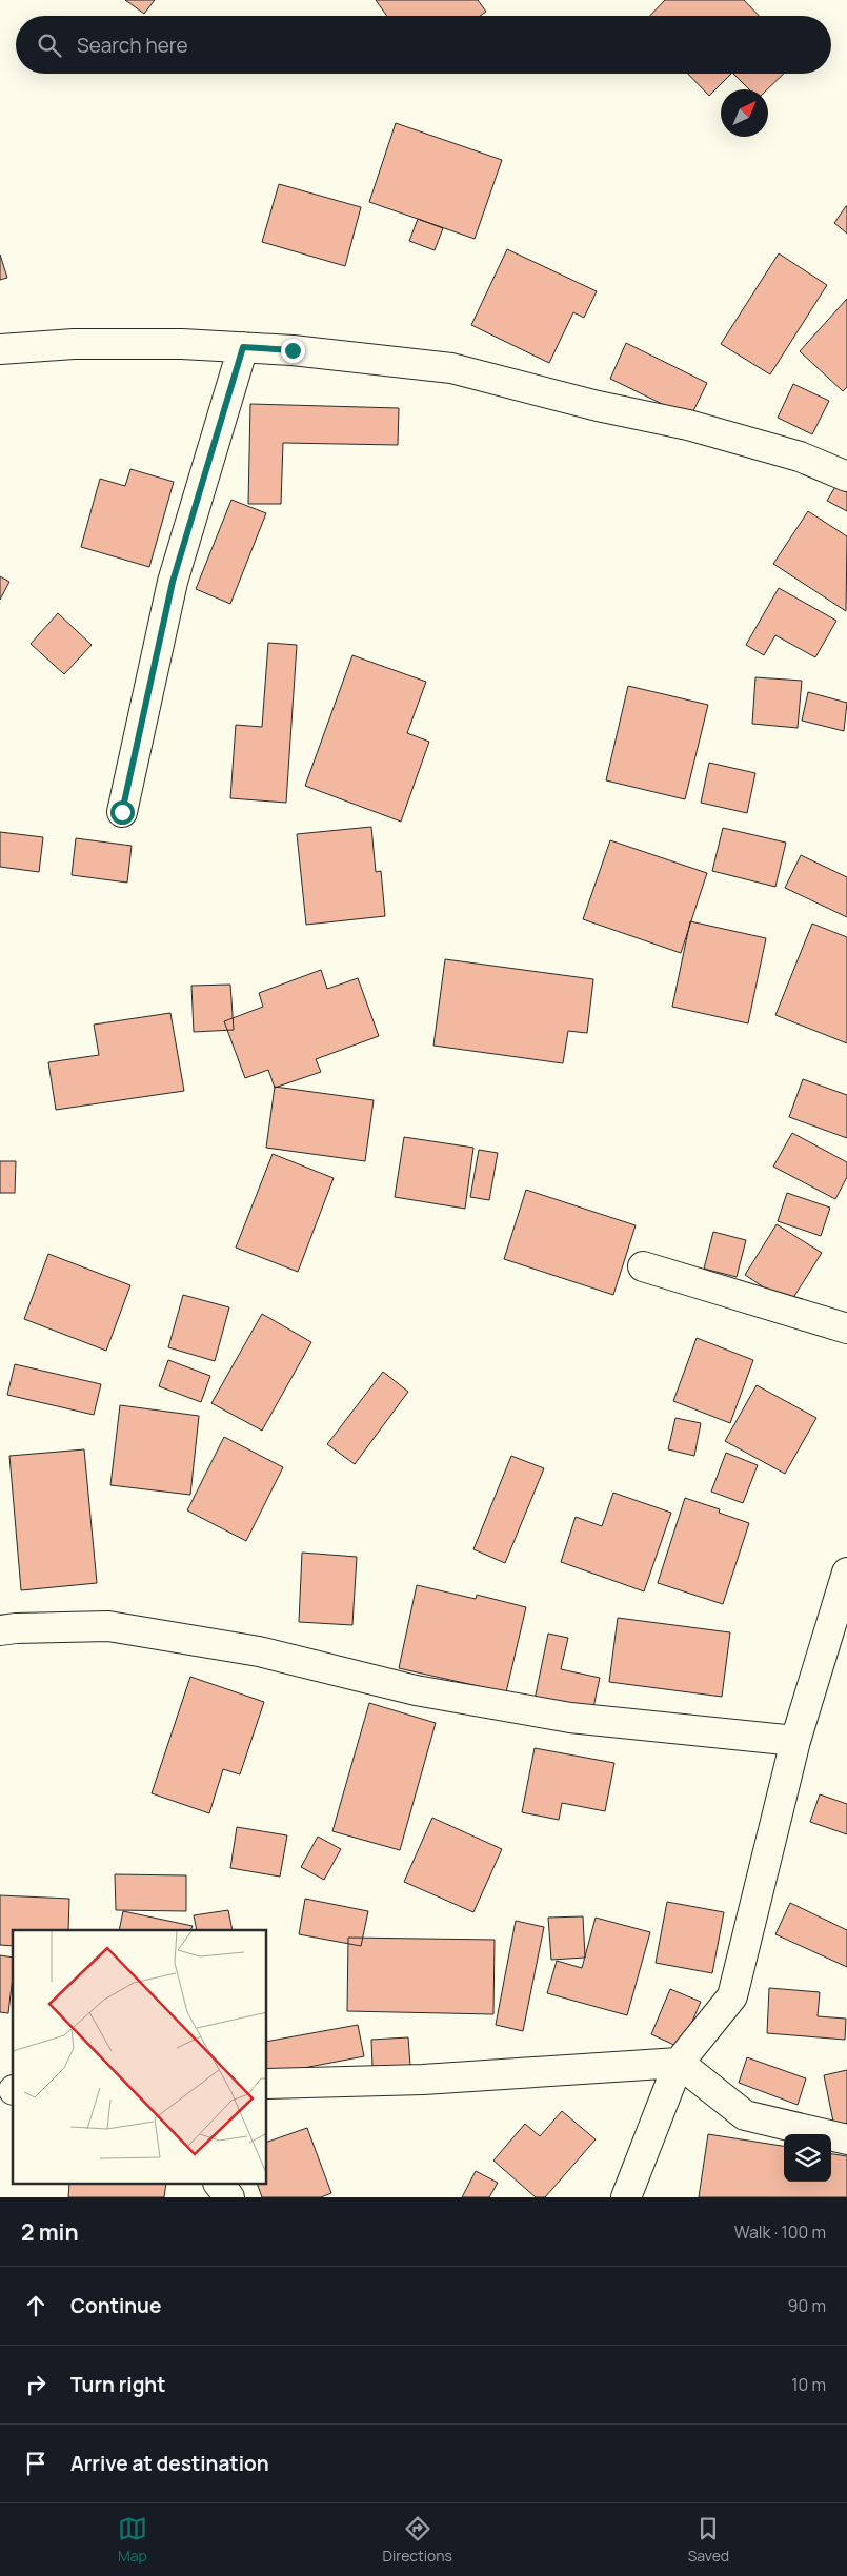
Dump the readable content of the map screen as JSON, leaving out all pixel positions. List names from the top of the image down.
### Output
{
  "north": "top right",
  "page": {
    "search": "Search here",
    "heading": ["2 min", "Walk · 100 m"],
    "list": [
      ["Continue", "90 m"],
      ["Turn right", "10 m"],
      "Arrive at destination"
    ],
    "nav": ["Map", "Directions", "Saved"]
  }
}
